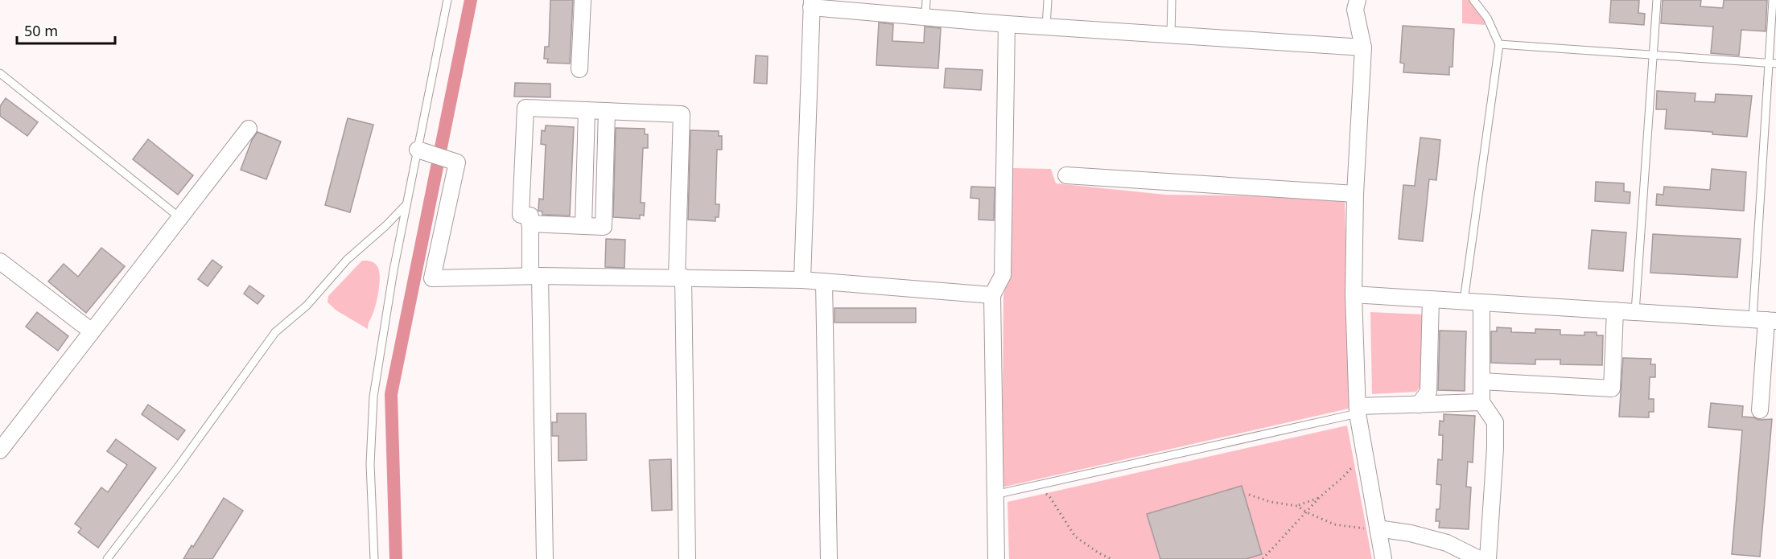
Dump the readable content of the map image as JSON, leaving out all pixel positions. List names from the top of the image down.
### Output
{
  "scale_bar": "50 m"
}
